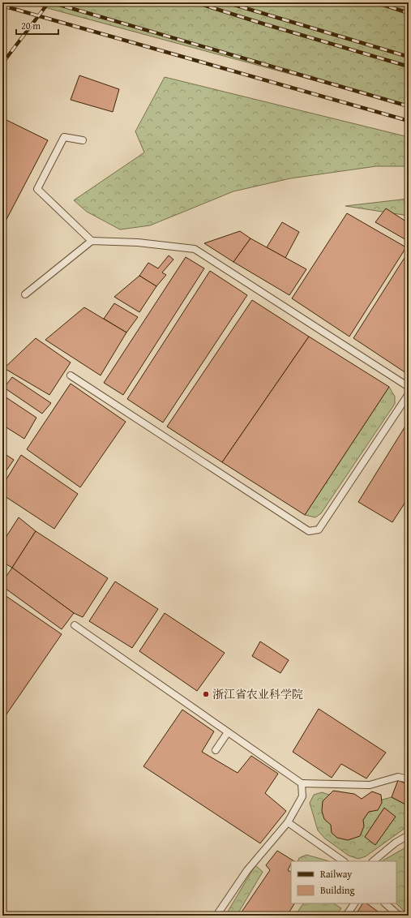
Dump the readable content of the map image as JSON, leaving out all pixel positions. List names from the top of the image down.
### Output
{
  "places": ["浙江省农业科学院"],
  "legend": ["Railway", "Building"],
  "scale_bar": "20 m"
}
